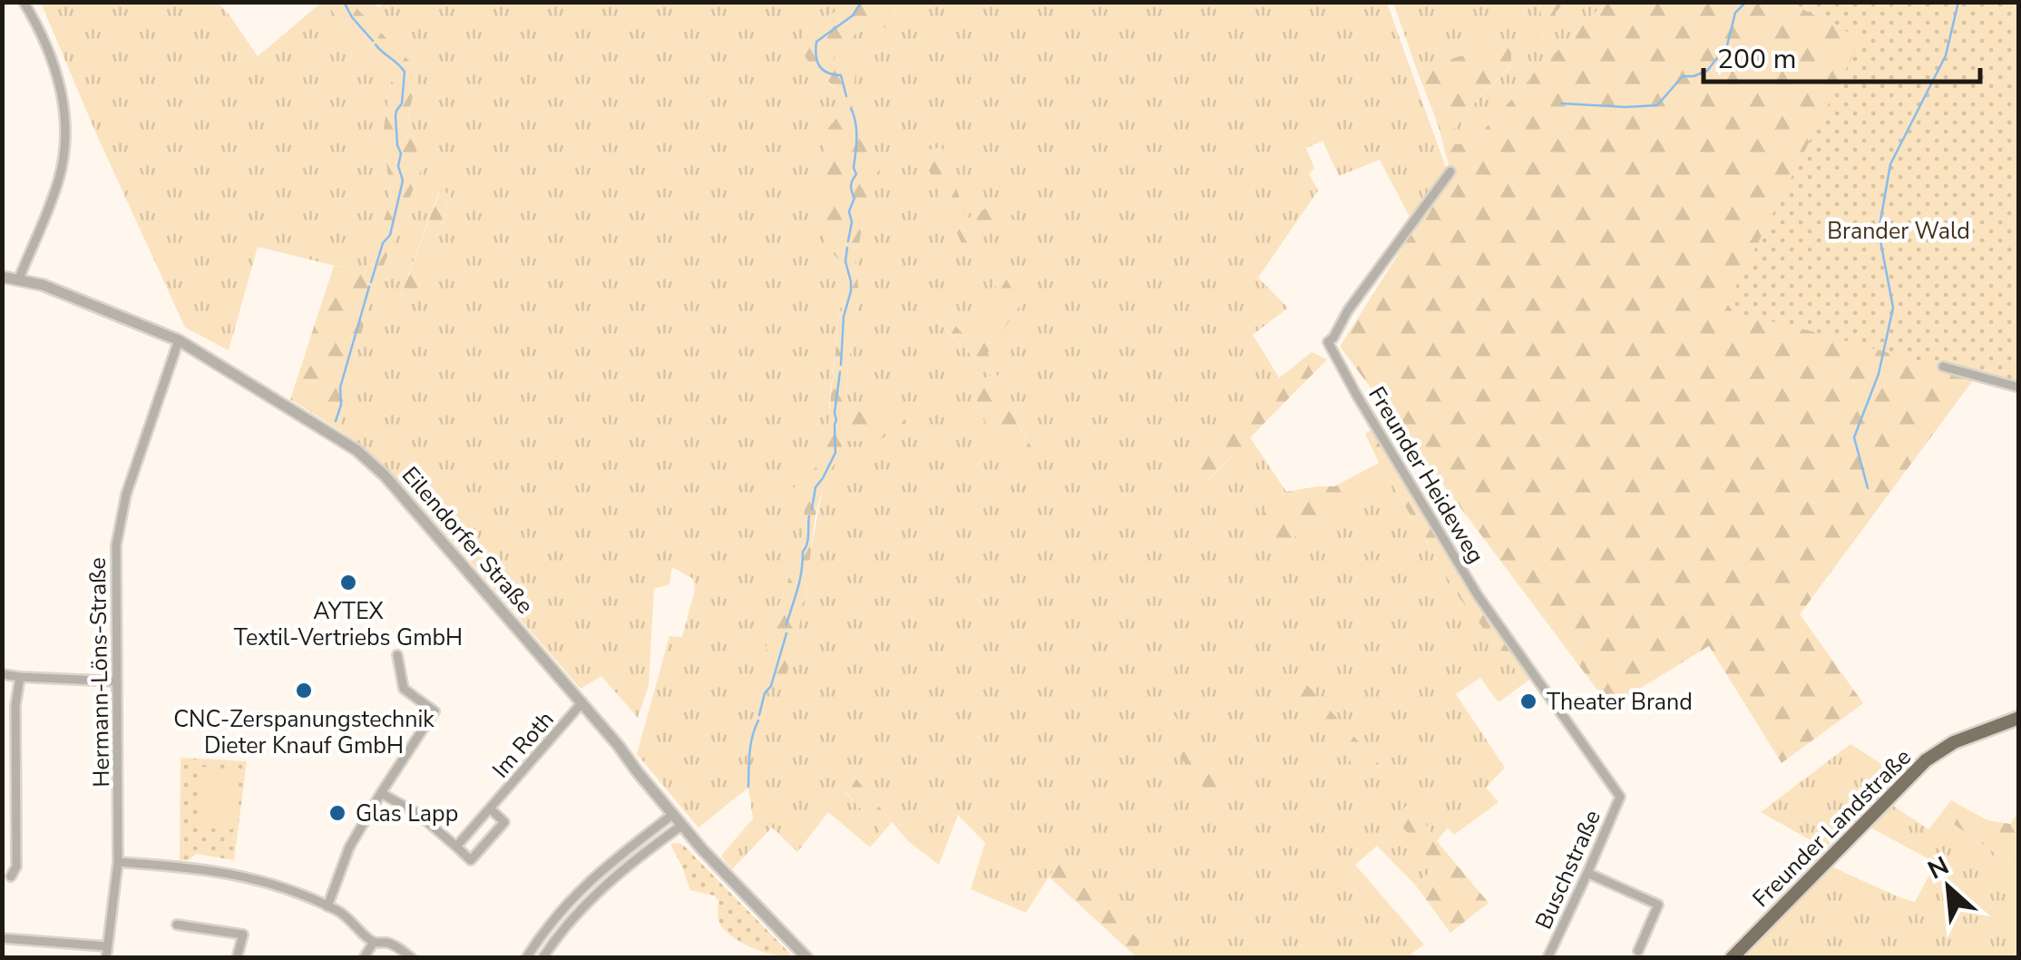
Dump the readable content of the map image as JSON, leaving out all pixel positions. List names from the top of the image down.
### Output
{
  "streets": {
    "main road": ["Freunder Landstraße"],
    "street": [
      "Freunder Heideweg",
      "Eilendorfer Straße",
      "Hermann-Löns-Straße",
      "Im Roth",
      "Buschstraße"
    ]
  },
  "crossings": [
    ["Freunder Heideweg", "Buschstraße"],
    ["Eilendorfer Straße", "Hermann-Löns-Straße"],
    ["Eilendorfer Straße", "Im Roth"]
  ],
  "parks": ["Brander Wald"],
  "places": [
    "AYTEX Textil-Vertriebs GmbH",
    "CNC-Zerspanungstechnik Dieter Knauf GmbH",
    "Theater Brand",
    "Glas Lapp"
  ],
  "scale_bar": "200 m",
  "north": "top left"
}
